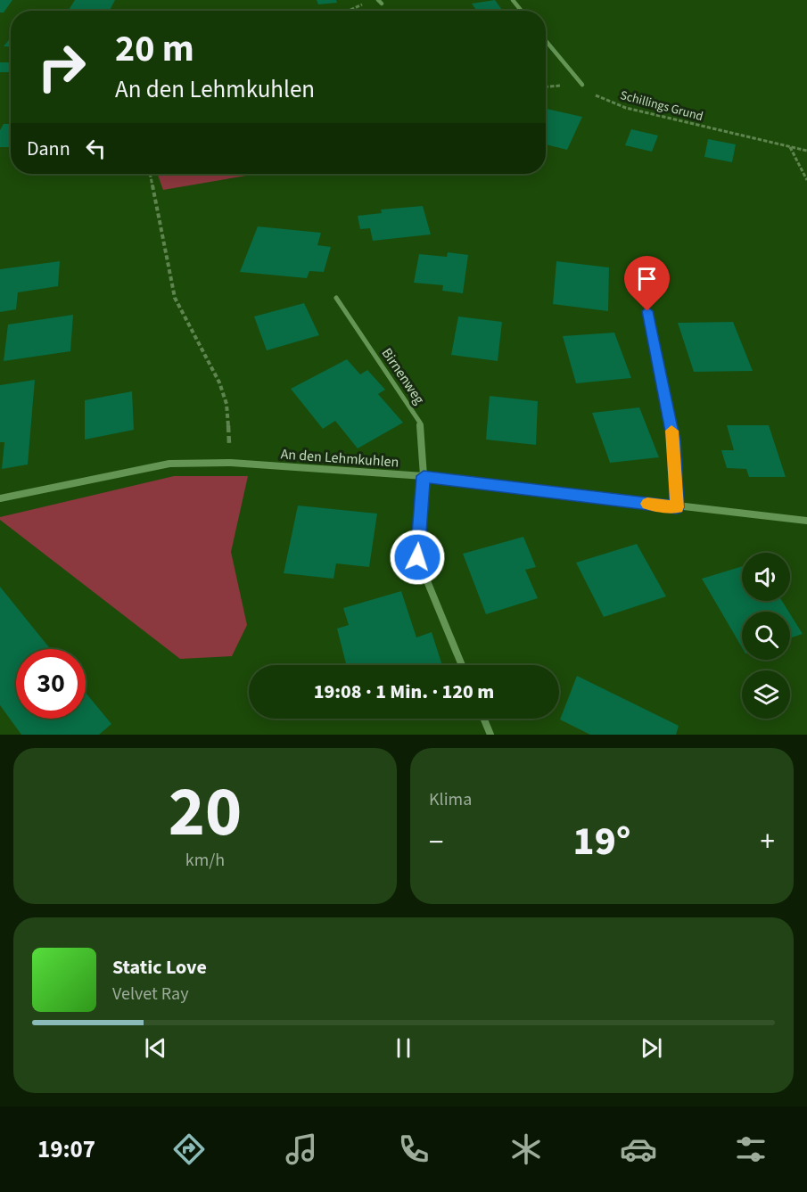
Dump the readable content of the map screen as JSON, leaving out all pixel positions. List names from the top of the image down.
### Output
{
  "streets": {
    "street": ["Birnenweg", "An den Lehmkuhlen"],
    "path": ["Schillings Grund"]
  },
  "crossings": [
    ["Birnenweg", "An den Lehmkuhlen"]
  ],
  "page": {
    "turn": ["20 m", "An den Lehmkuhlen"],
    "then": "Dann",
    "limit": "30",
    "trip": "19:08 · 1 Min. · 120 m",
    "tile": [
      ["20", "km/h"],
      "Klima"
    ],
    "heat": ["−", "19°", "+"],
    "song": ["Static Love", "Velvet Ray"],
    "tabs": "19:07"
  }
}
